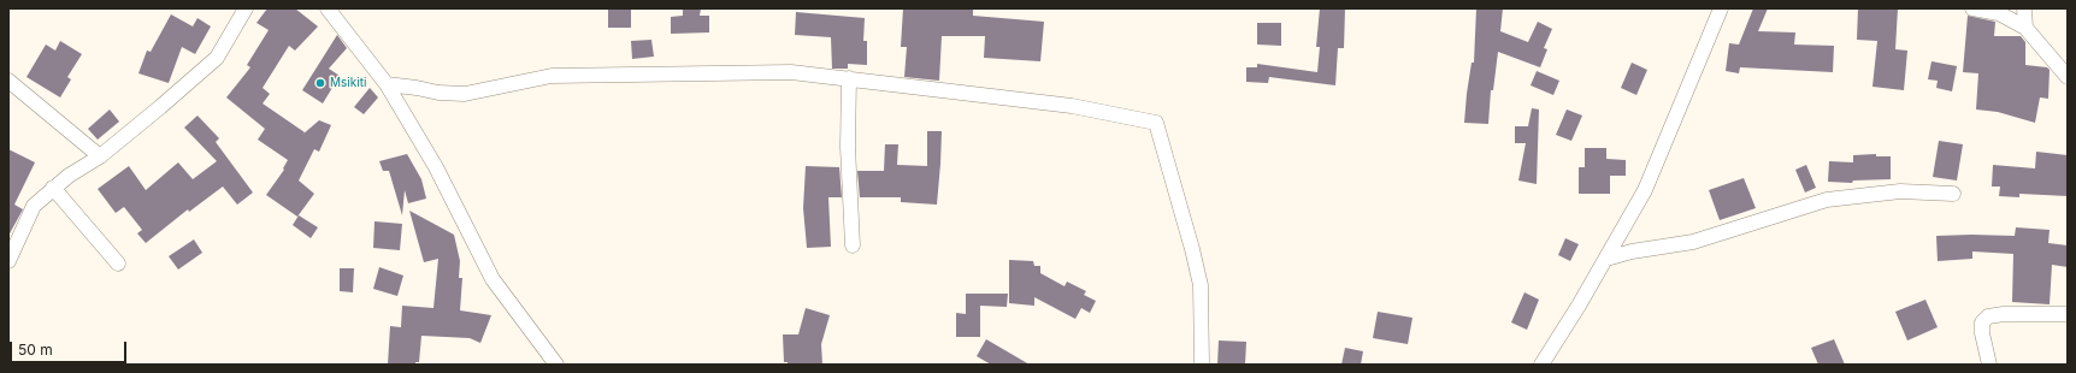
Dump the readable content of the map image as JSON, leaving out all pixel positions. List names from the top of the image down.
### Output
{
  "places": ["Msikiti"],
  "scale_bar": "50 m"
}
